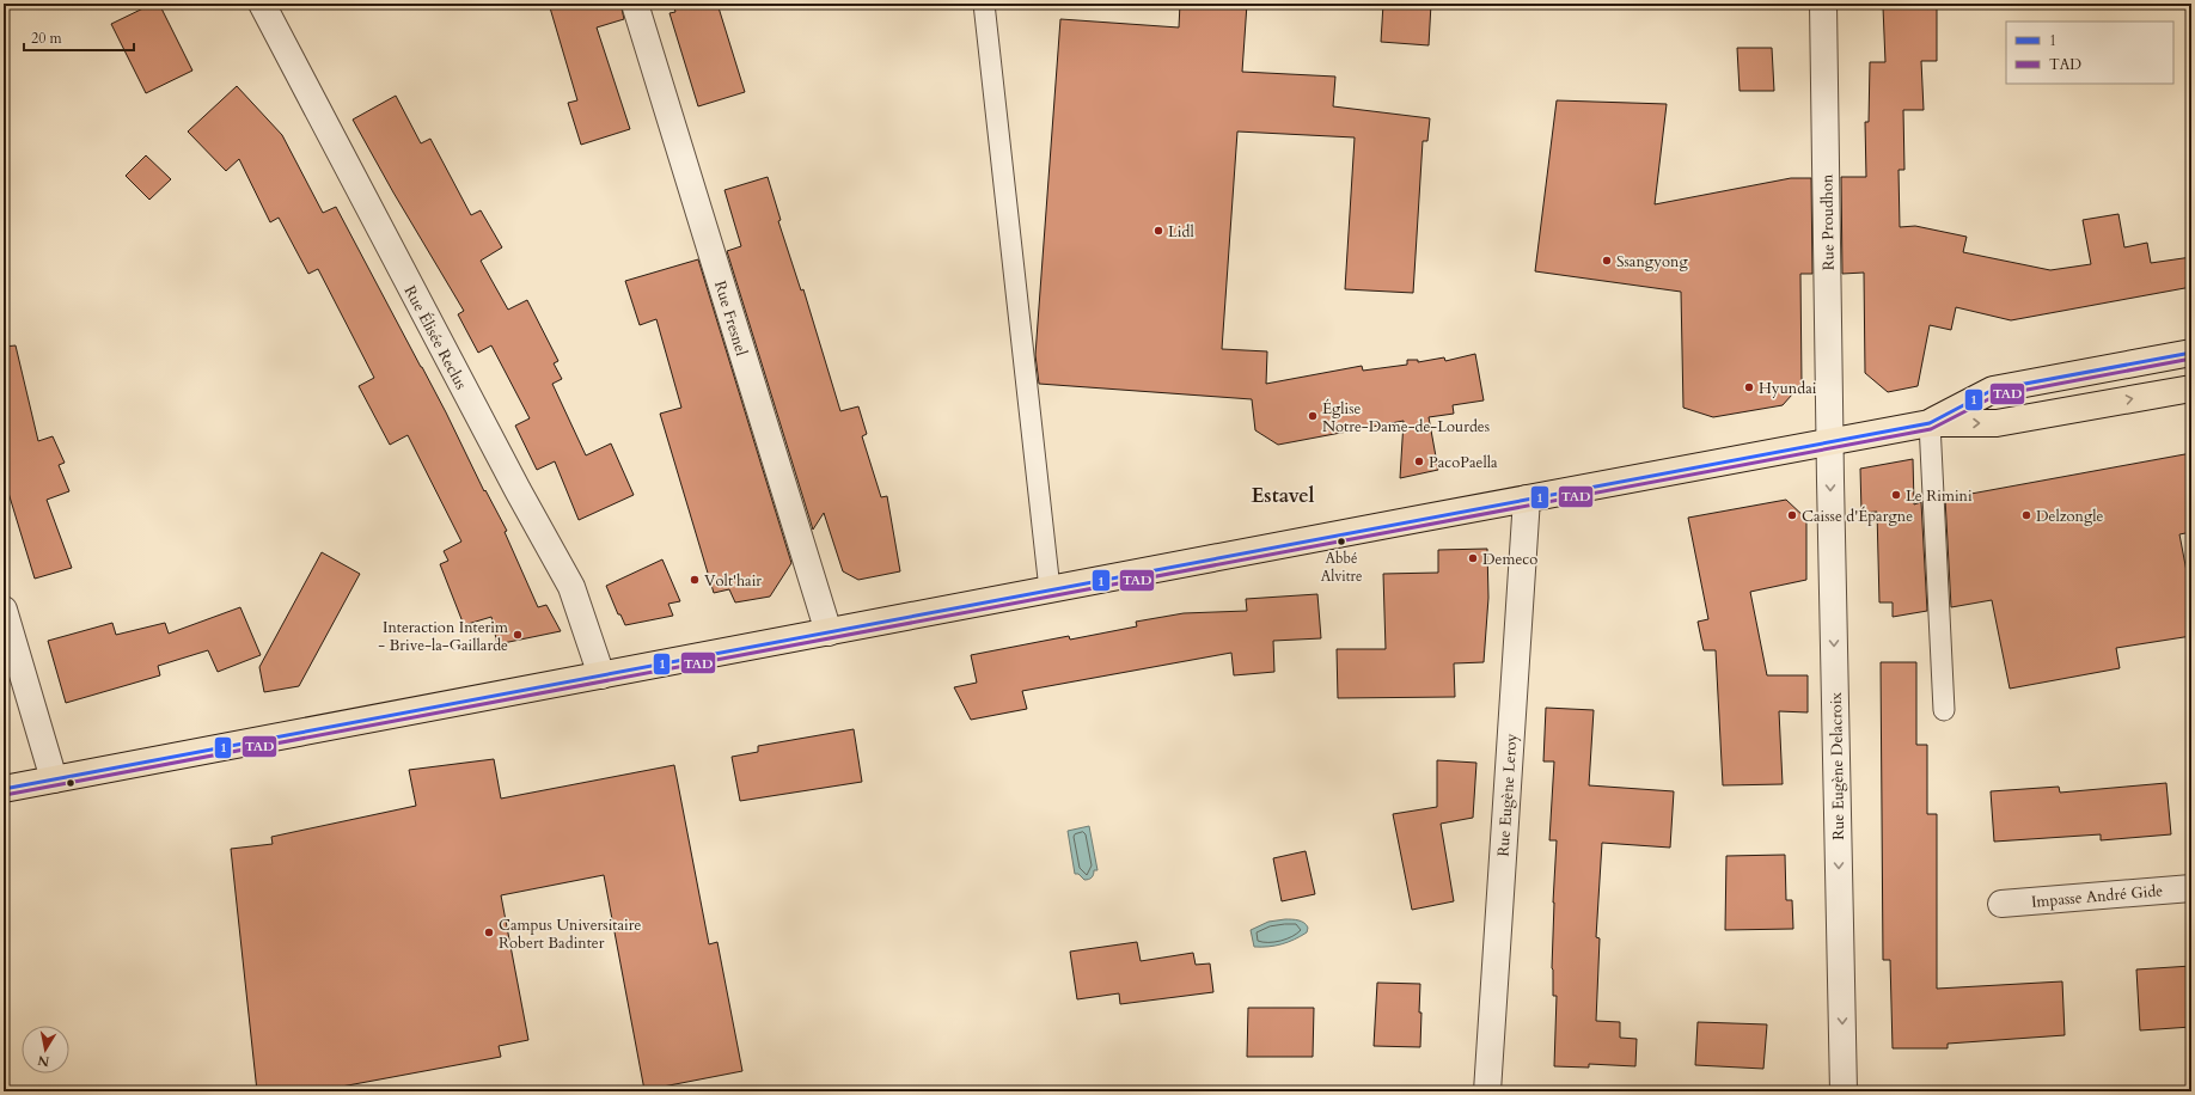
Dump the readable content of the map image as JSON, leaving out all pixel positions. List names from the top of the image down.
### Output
{
  "streets": {
    "street": [
      "Rue Proudhon",
      "Rue Fresnel",
      "Rue Élisée Reclus",
      "Rue Eugène Delacroix",
      "Rue Eugène Leroy",
      "Impasse André Gide"
    ]
  },
  "crossings": [
    ["Rue Proudhon", "Rue Eugène Delacroix"]
  ],
  "one_way": ["Rue Eugène Delacroix"],
  "districts": ["Estavel"],
  "places": [
    "Lidl",
    "Ssangyong",
    "Hyundai",
    "Église Notre-Dame-de-Lourdes",
    "PacoPaella",
    "Le Rimini",
    "Caisse d'Épargne",
    "Delzongle",
    "Abbé Alvitre",
    "Demeco",
    "Volt'hair",
    "Interaction Interim - Brive-la-Gaillarde",
    "Campus Universitaire Robert Badinter"
  ],
  "lines": ["transit line 1", "transit line TAD"],
  "legend": ["1", "TAD"],
  "scale_bar": "20 m",
  "north": "bottom"
}
